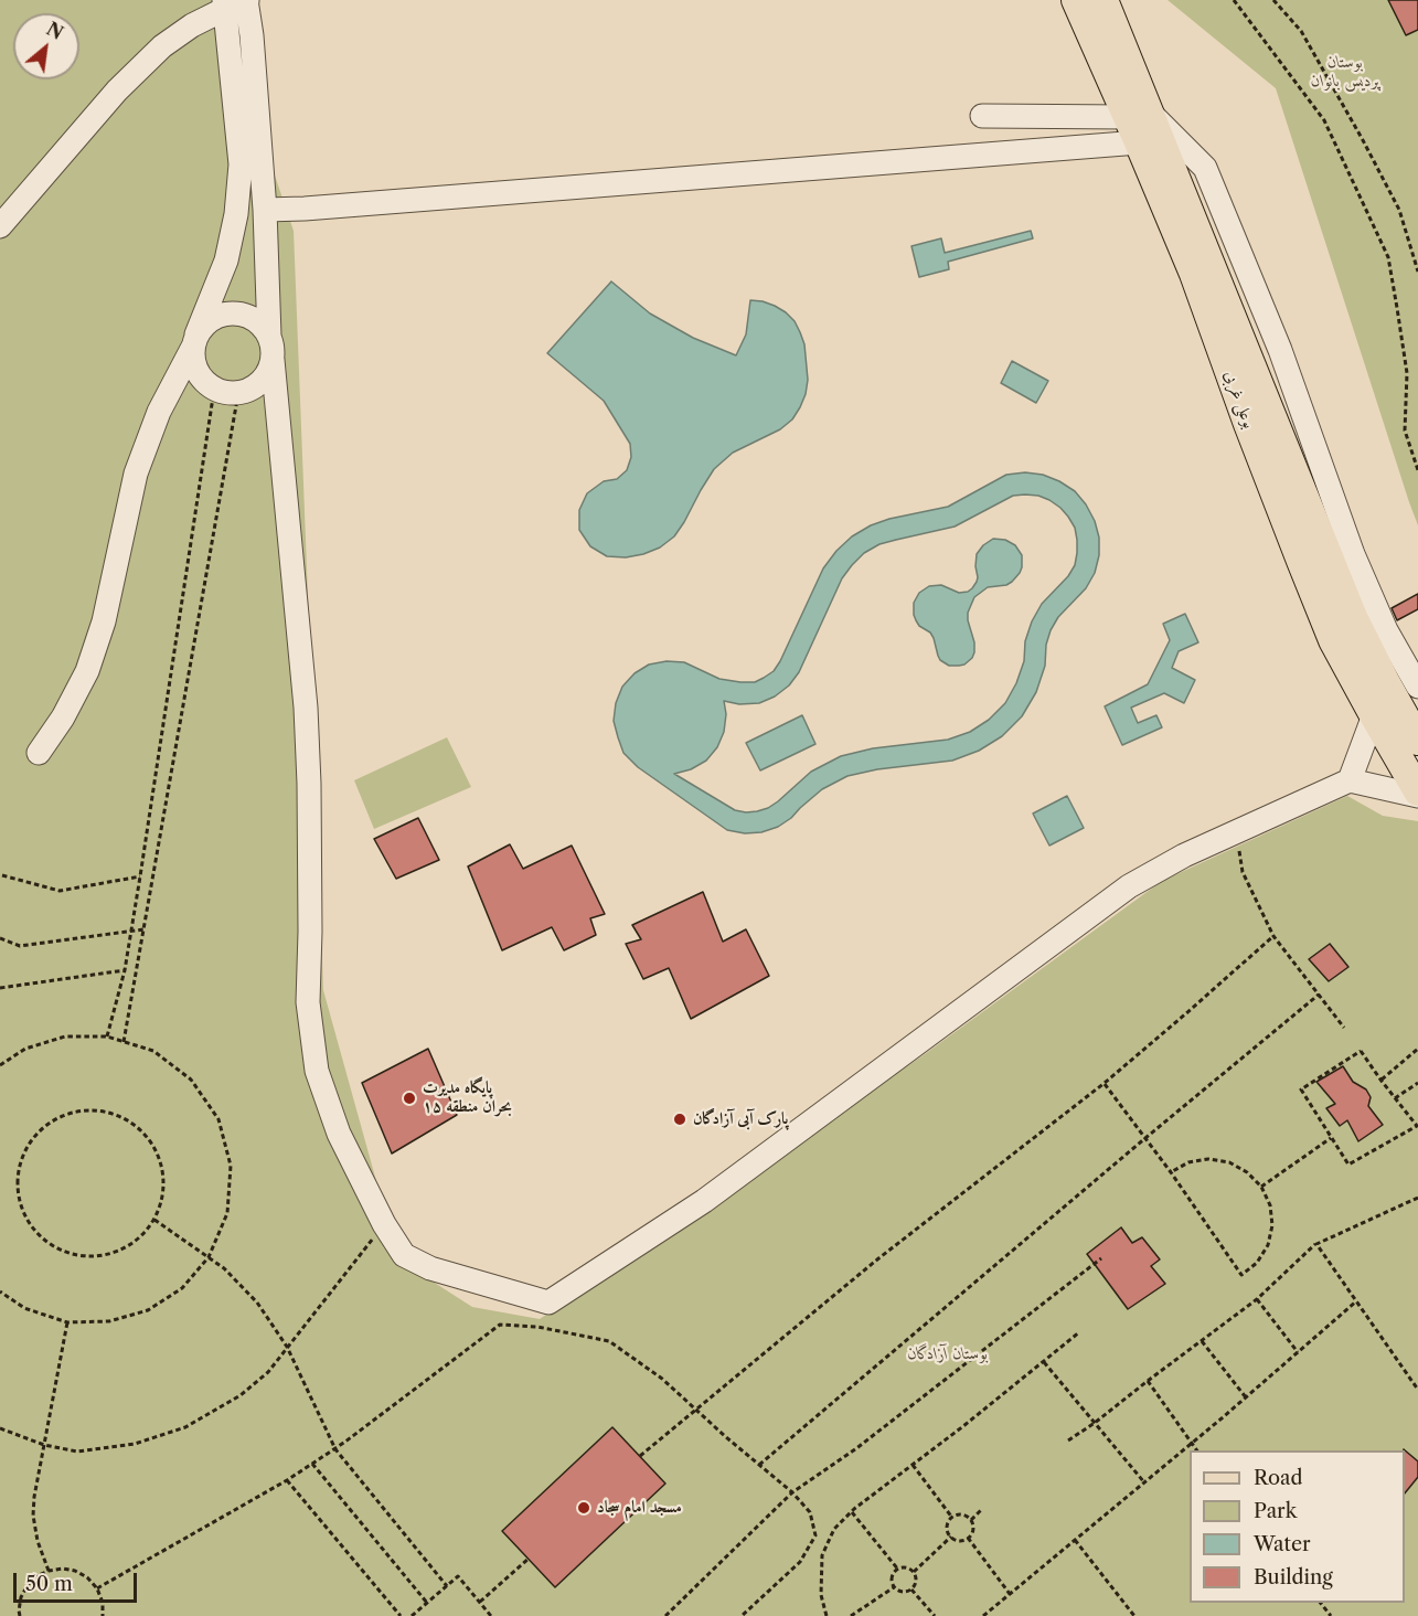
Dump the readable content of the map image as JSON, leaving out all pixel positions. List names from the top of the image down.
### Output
{
  "streets": {
    "main road": ["بوعلی غربی"]
  },
  "parks": ["بوستان پردیس بانوان", "بوستان آزادگان"],
  "places": ["پایگاه مدیرت بحران منطقه ۱۵", "پارک آبی آزادگان", "مسجد امام سجاد"],
  "legend": [
    "Road",
    "Park",
    "Water",
    "Building"
  ],
  "scale_bar": "50 m",
  "north": "top right"
}
